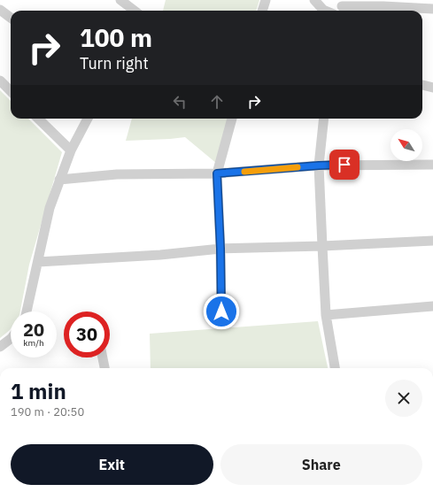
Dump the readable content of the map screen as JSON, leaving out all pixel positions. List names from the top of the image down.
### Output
{
  "north": "top left",
  "page": {
    "turn": ["100 m", "Turn right"],
    "speed": "20 km/h",
    "limit": "30",
    "heading": ["1 min", "190 m · 20:50"],
    "buttons": ["Exit", "Share"]
  }
}
